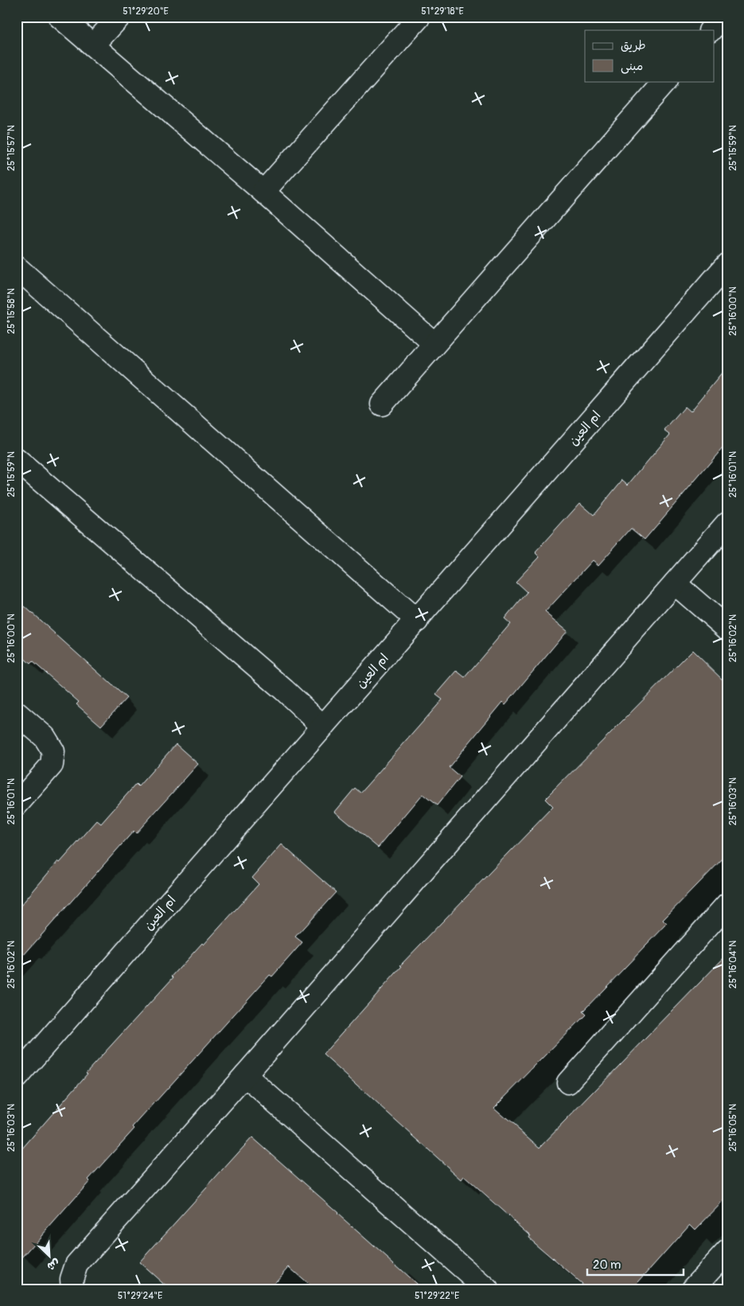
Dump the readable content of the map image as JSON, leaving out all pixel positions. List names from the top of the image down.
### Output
{
  "streets": {
    "street": ["ام العين"]
  },
  "legend": ["طريق", "مبنى"],
  "scale_bar": "20 m",
  "north": "bottom right",
  "coordinates": [
    "51°29'20\"E",
    "51°29'18\"E",
    "25°15'57\"N",
    "25°15'59\"N",
    "25°15'58\"N",
    "25°16'00\"N",
    "25°16'01\"N",
    "25°16'02\"N",
    "25°16'03\"N",
    "25°16'04\"N",
    "25°16'05\"N",
    "51°29'24\"E",
    "51°29'22\"E"
  ]
}
